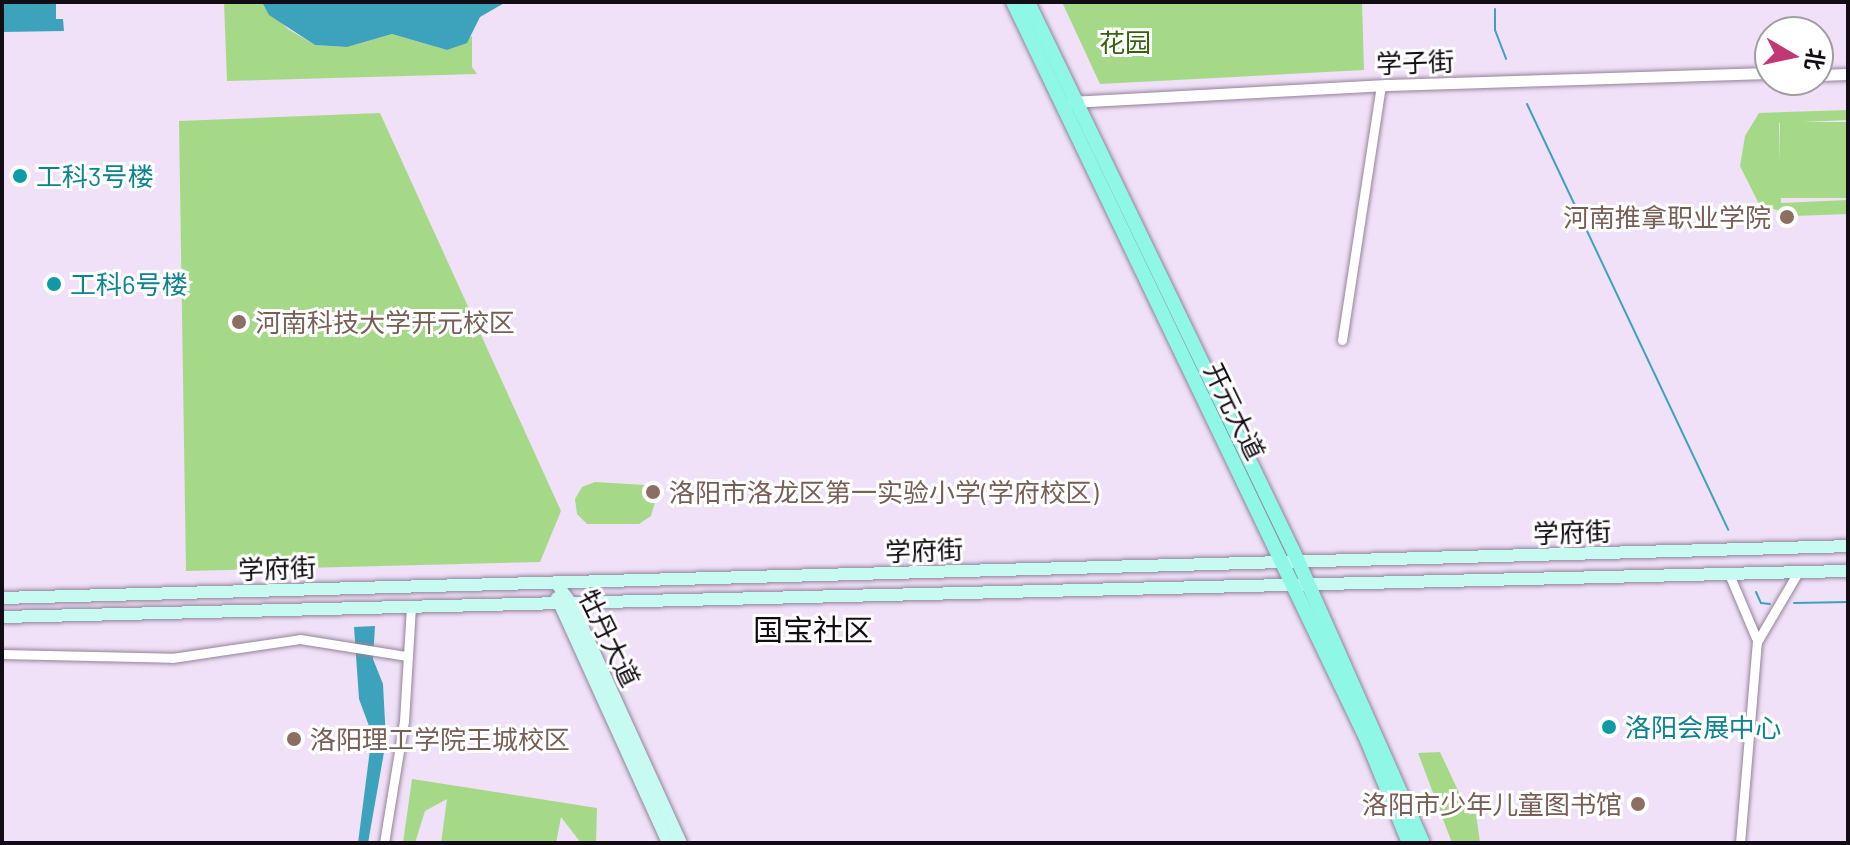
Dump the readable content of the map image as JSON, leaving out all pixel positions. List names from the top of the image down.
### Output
{
  "streets": {
    "main road": ["开元大道", "学府街", "牡丹大道"],
    "street": ["学子街"]
  },
  "crossings": [
    ["学子街", "开元大道"],
    ["开元大道", "学府街"],
    ["学府街", "牡丹大道"]
  ],
  "districts": ["国宝社区"],
  "parks": ["花园"],
  "places": [
    "工科3号楼",
    "河南推拿职业学院",
    "工科6号楼",
    "河南科技大学开元校区",
    "洛阳市洛龙区第一实验小学(学府校区)",
    "洛阳会展中心",
    "洛阳理工学院王城校区",
    "洛阳市少年儿童图书馆"
  ],
  "north": "right"
}
